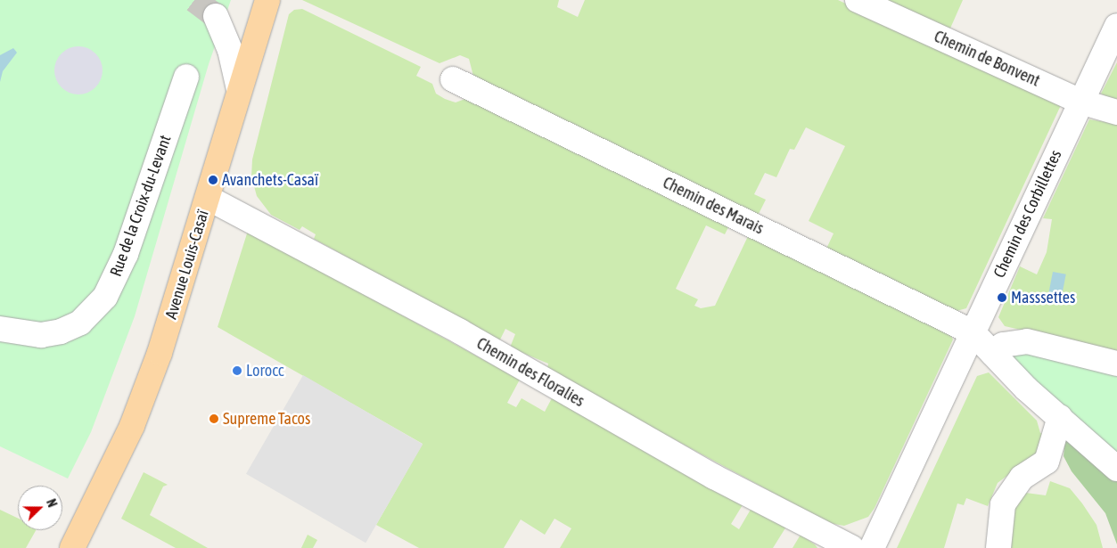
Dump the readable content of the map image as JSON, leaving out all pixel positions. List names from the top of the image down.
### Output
{
  "streets": {
    "main road": ["Avenue Louis-Casaï"],
    "street": [
      "Chemin de Bonvent",
      "Rue de la Croix-du-Levant",
      "Chemin des Marais",
      "Chemin des Corbillettes",
      "Chemin des Floralies"
    ]
  },
  "crossings": [
    ["Chemin de Bonvent", "Chemin des Corbillettes"],
    ["Chemin des Marais", "Chemin des Corbillettes"],
    ["Avenue Louis-Casaï", "Chemin des Floralies"]
  ],
  "places": [
    "Avanchets-Casaï",
    "Masssettes",
    "Lorocc",
    "Supreme Tacos"
  ],
  "north": "right"
}
